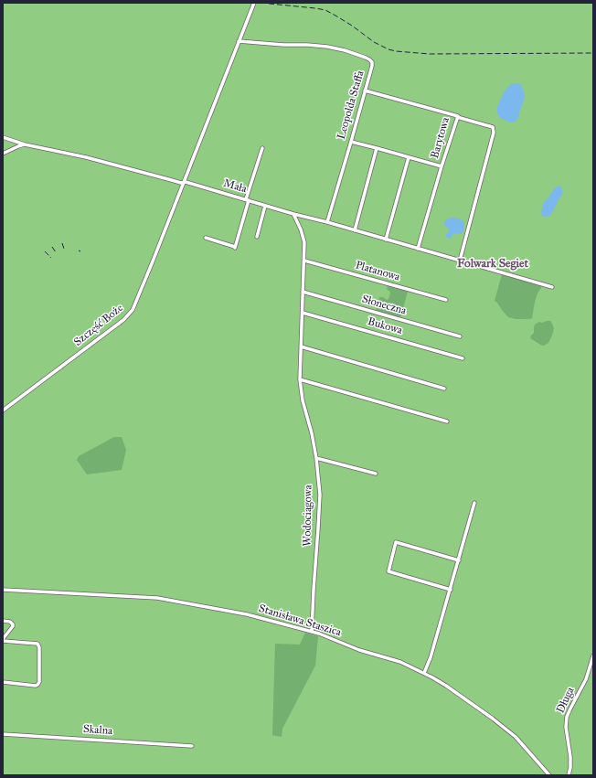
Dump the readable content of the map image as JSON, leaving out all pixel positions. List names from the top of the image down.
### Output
{
  "streets": {
    "street": [
      "Leopolda Staffa",
      "Barytowa",
      "Mała",
      "Platanowa",
      "Słoneczna",
      "Szczęść Boże",
      "Bukowa",
      "Wodociągowa",
      "Stanisława Staszica",
      "Długa",
      "Skalna"
    ]
  },
  "crossings": [
    ["Leopolda Staffa", "Barytowa"],
    ["Leopolda Staffa", "Mała"],
    ["Mała", "Szczęść Boże"],
    ["Mała", "Wodociągowa"],
    ["Platanowa", "Wodociągowa"],
    ["Słoneczna", "Wodociągowa"],
    ["Bukowa", "Wodociągowa"],
    ["Wodociągowa", "Stanisława Staszica"]
  ],
  "districts": ["Folwark Segiet"]
}
